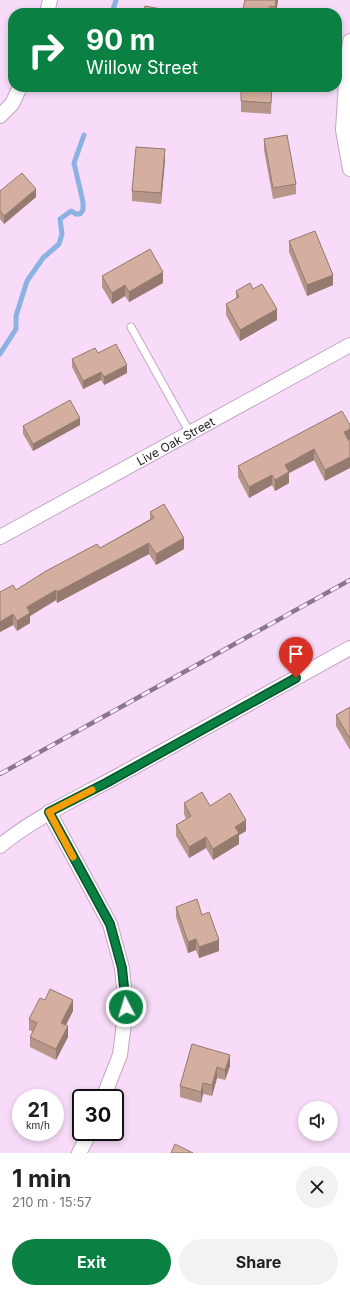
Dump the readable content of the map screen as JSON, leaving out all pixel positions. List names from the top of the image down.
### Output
{
  "streets": {
    "street": ["Live Oak Street"]
  },
  "page": {
    "turn": ["90 m", "Willow Street"],
    "speed": "21 km/h",
    "limit": "30",
    "heading": ["1 min", "210 m · 15:57"],
    "buttons": ["Exit", "Share"]
  }
}
